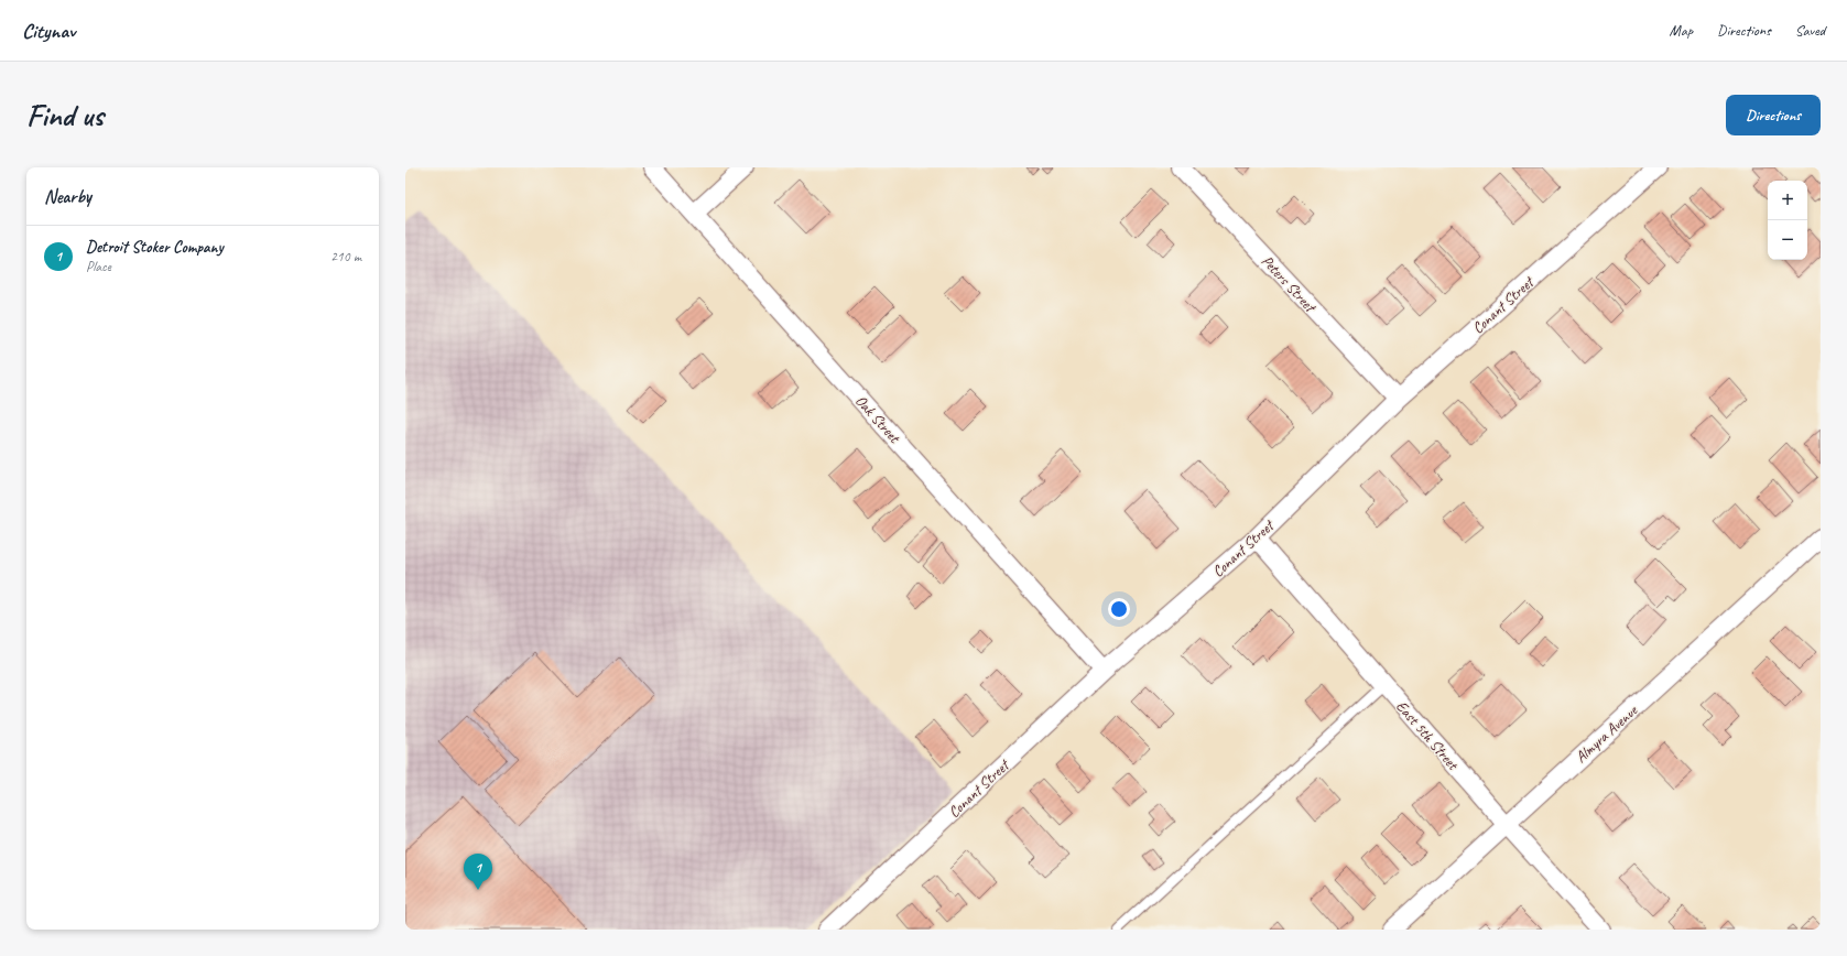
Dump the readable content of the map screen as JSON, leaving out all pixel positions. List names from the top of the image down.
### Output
{
  "streets": {
    "street": [
      "Peters Street",
      "Conant Street",
      "Oak Street",
      "Almyra Avenue",
      "East 5th Street"
    ]
  },
  "crossings": [
    ["Peters Street", "Conant Street"],
    ["Conant Street", "Oak Street"],
    ["Conant Street", "East 5th Street"],
    ["Almyra Avenue", "East 5th Street"]
  ],
  "page": {
    "header": "Citynav",
    "nav": ["Map", "Directions", "Saved"],
    "buttons": "Directions",
    "title": "Find us",
    "heading": "Nearby",
    "map_buttons": ["+", "−"],
    "list": [
      {
        "mark": "1",
        "name": "Detroit Stoker Company",
        "note": "Place",
        "value": "210 m"
      }
    ],
    "pins": "1"
  }
}
